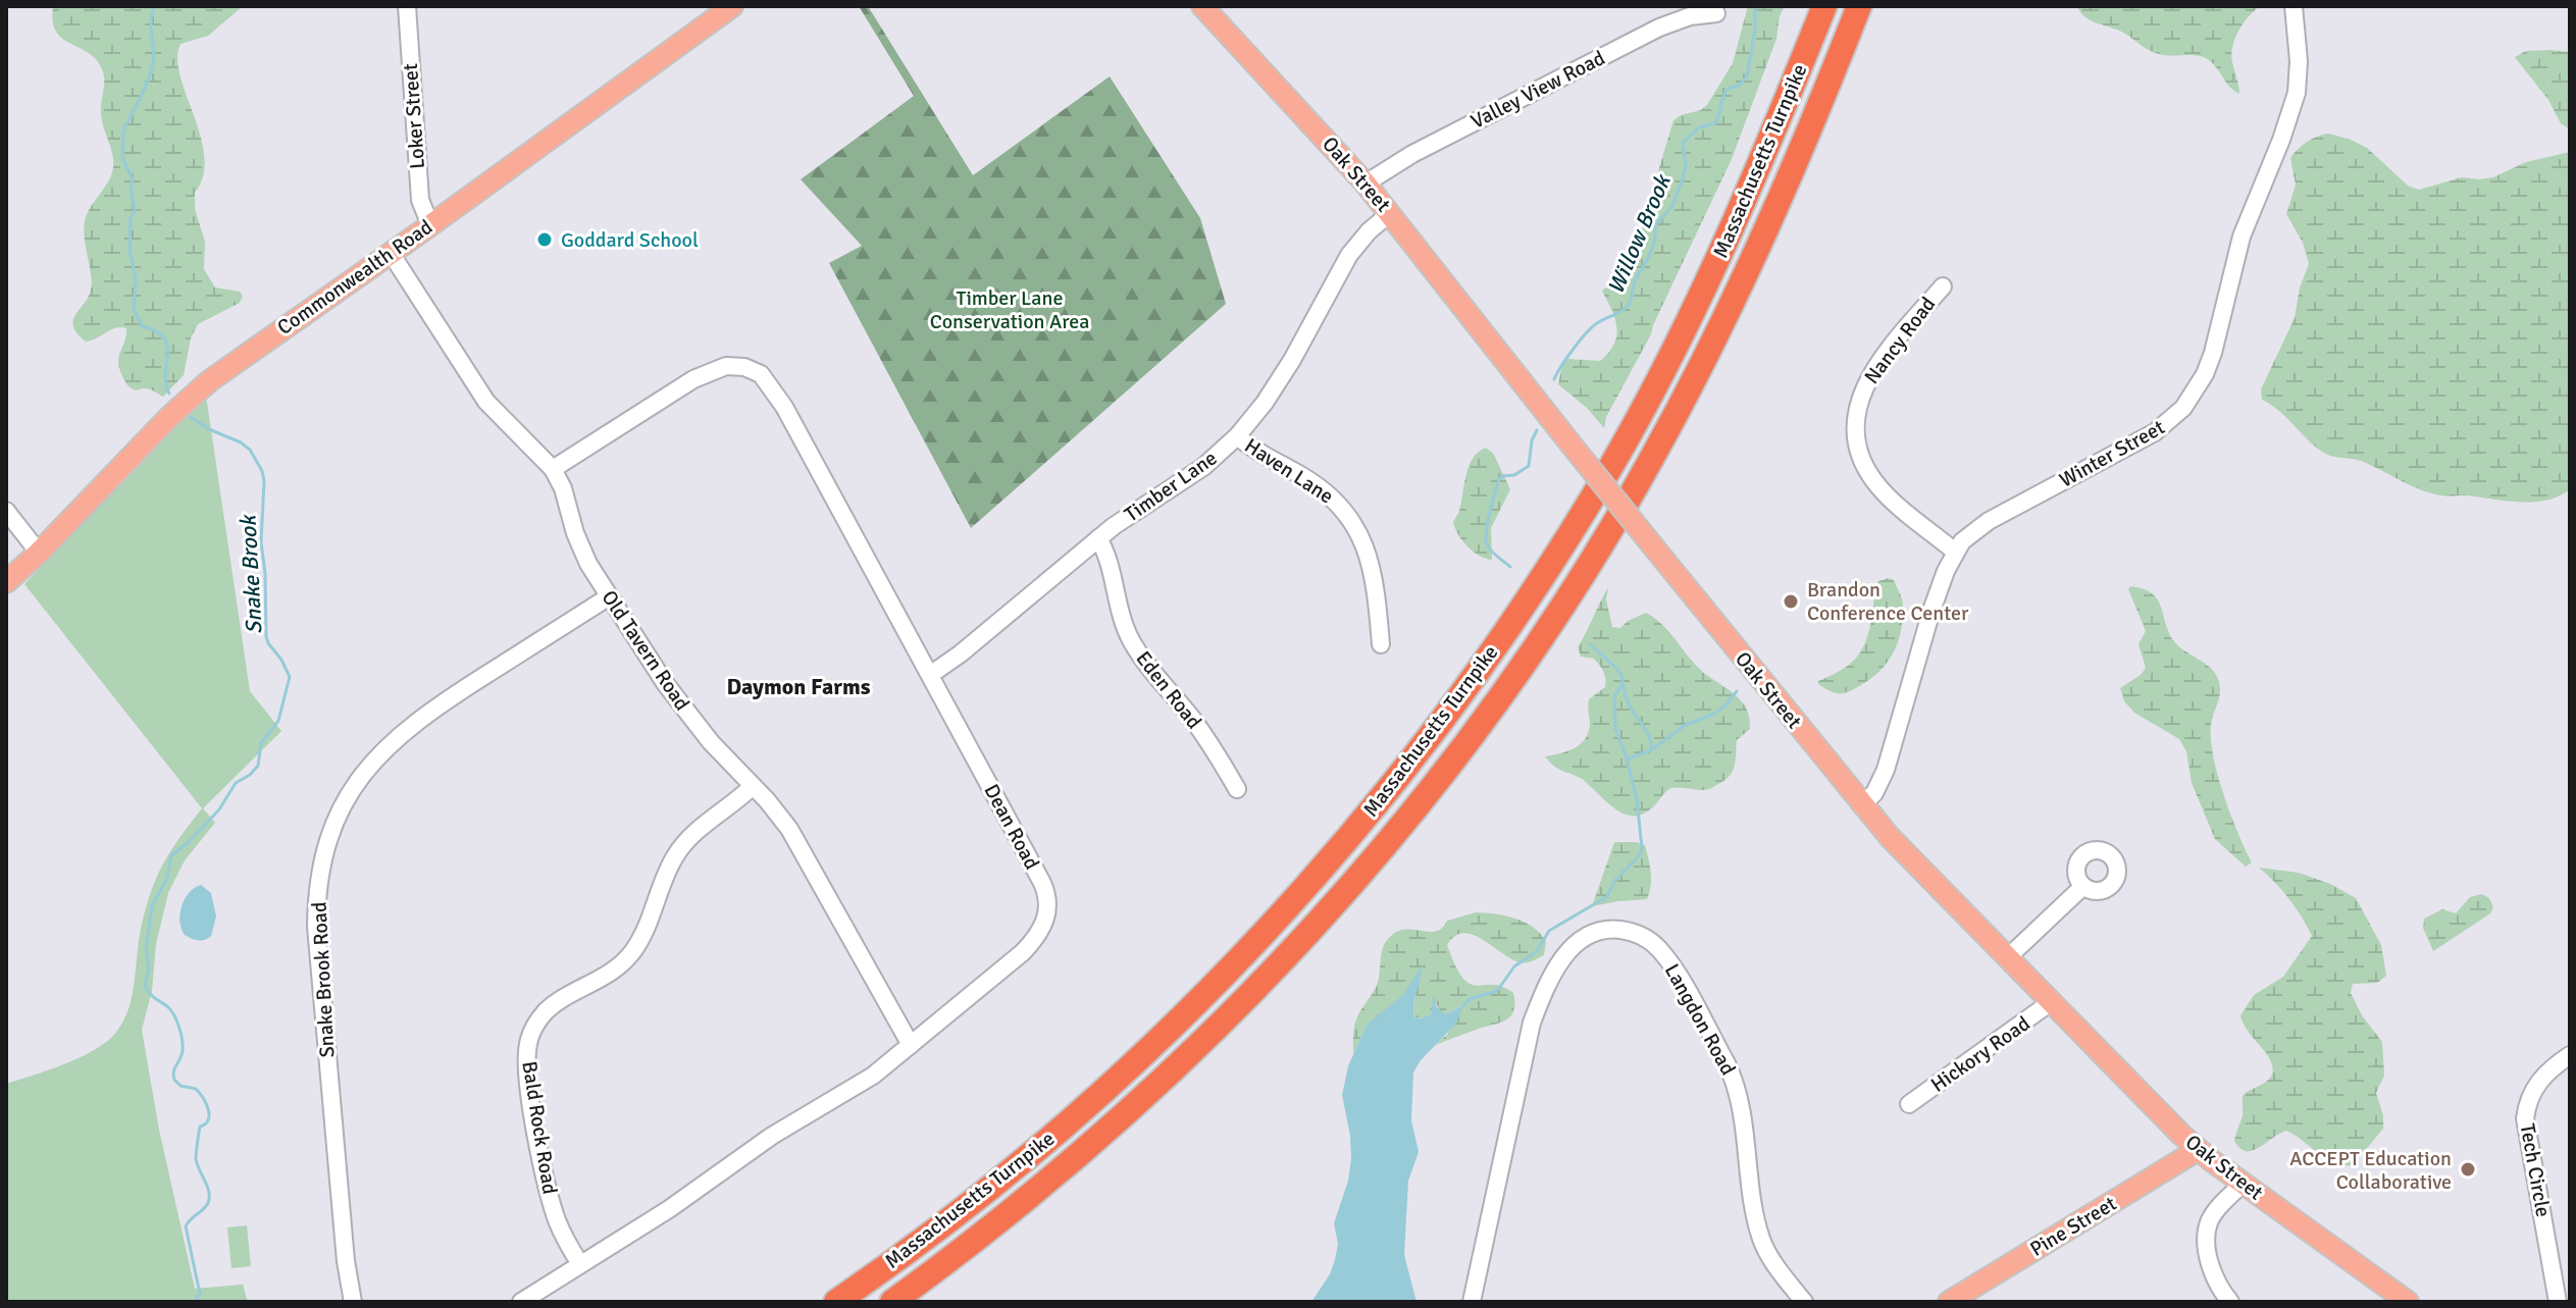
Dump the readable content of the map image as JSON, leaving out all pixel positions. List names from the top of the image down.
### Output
{
  "streets": {
    "highway": ["Massachusetts Turnpike"],
    "main road": ["Oak Street", "Commonwealth Road", "Pine Street"],
    "street": [
      "Valley View Road",
      "Loker Street",
      "Nancy Road",
      "Winter Street",
      "Haven Lane",
      "Timber Lane",
      "Old Tavern Road",
      "Eden Road",
      "Dean Road",
      "Snake Brook Road",
      "Langdon Road",
      "Hickory Road",
      "Bald Rock Road",
      "Tech Circle"
    ]
  },
  "crossings": [
    ["Valley View Road", "Oak Street"],
    ["Loker Street", "Commonwealth Road"],
    ["Oak Street", "Winter Street"],
    ["Oak Street", "Timber Lane"],
    ["Oak Street", "Hickory Road"],
    ["Oak Street", "Pine Street"],
    ["Commonwealth Road", "Old Tavern Road"],
    ["Nancy Road", "Winter Street"],
    ["Haven Lane", "Timber Lane"],
    ["Timber Lane", "Eden Road"],
    ["Timber Lane", "Dean Road"],
    ["Old Tavern Road", "Dean Road"],
    ["Old Tavern Road", "Snake Brook Road"],
    ["Old Tavern Road", "Bald Rock Road"],
    ["Dean Road", "Bald Rock Road"]
  ],
  "districts": ["Daymon Farms"],
  "water": ["Willow Brook", "Snake Brook"],
  "parks": ["Timber Lane Conservation Area"],
  "places": ["Goddard School", "Brandon Conference Center", "ACCEPT Education Collaborative"]
}
